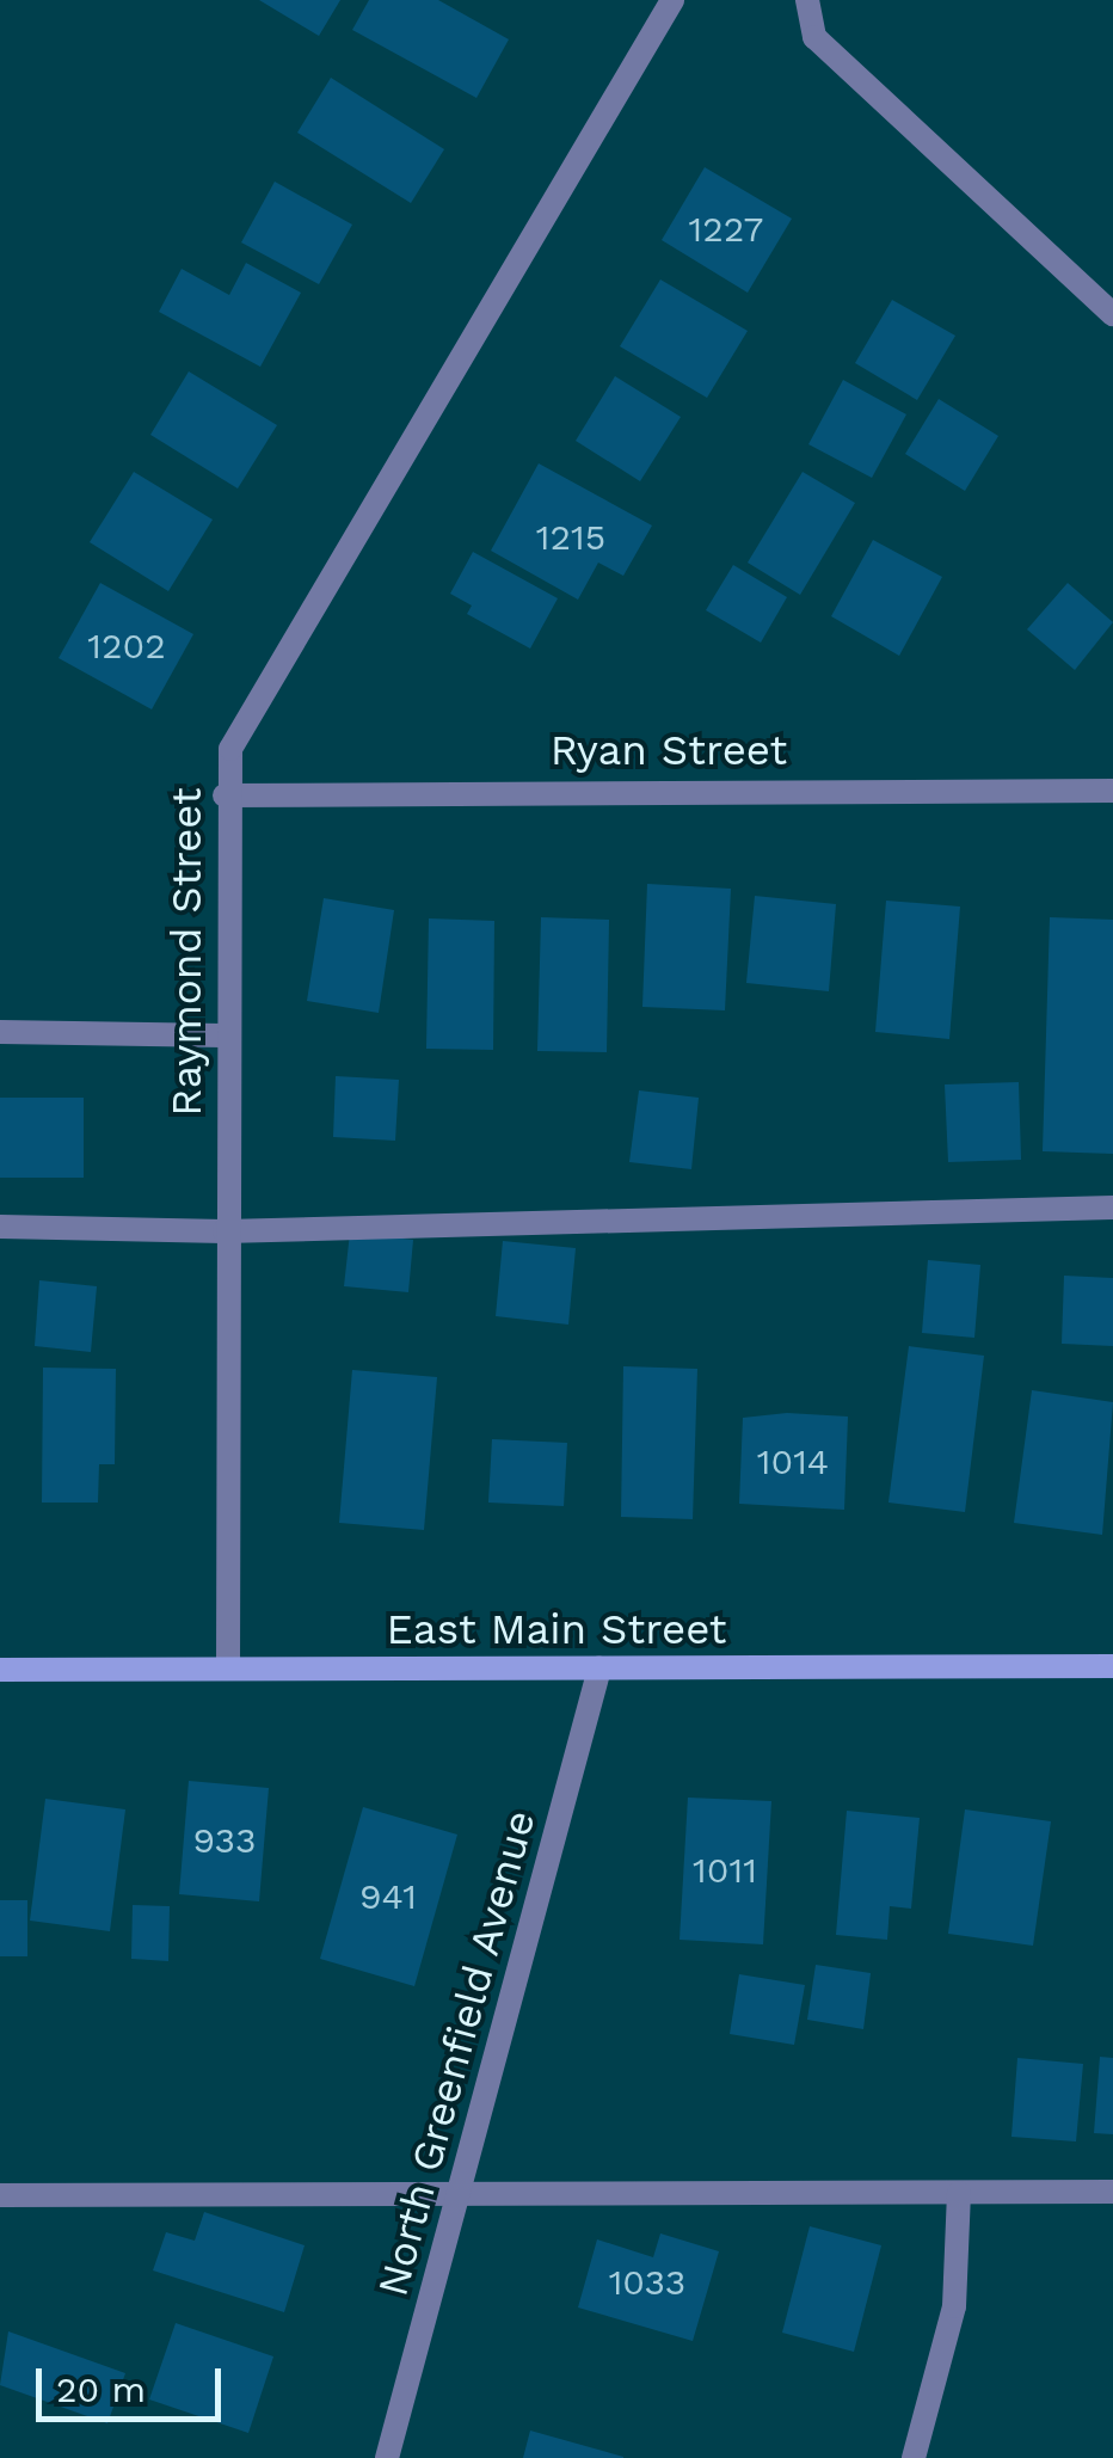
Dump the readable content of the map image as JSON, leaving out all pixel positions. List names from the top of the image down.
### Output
{
  "streets": {
    "main road": ["East Main Street"],
    "street": ["Ryan Street", "Raymond Street", "North Greenfield Avenue"]
  },
  "crossings": [
    ["Ryan Street", "Raymond Street"],
    ["Raymond Street", "East Main Street"],
    ["East Main Street", "North Greenfield Avenue"]
  ],
  "house_numbers": [
    "1227",
    "1215",
    "1202",
    "1014",
    "933",
    "1011",
    "941",
    "1033"
  ],
  "scale_bar": "20 m"
}
